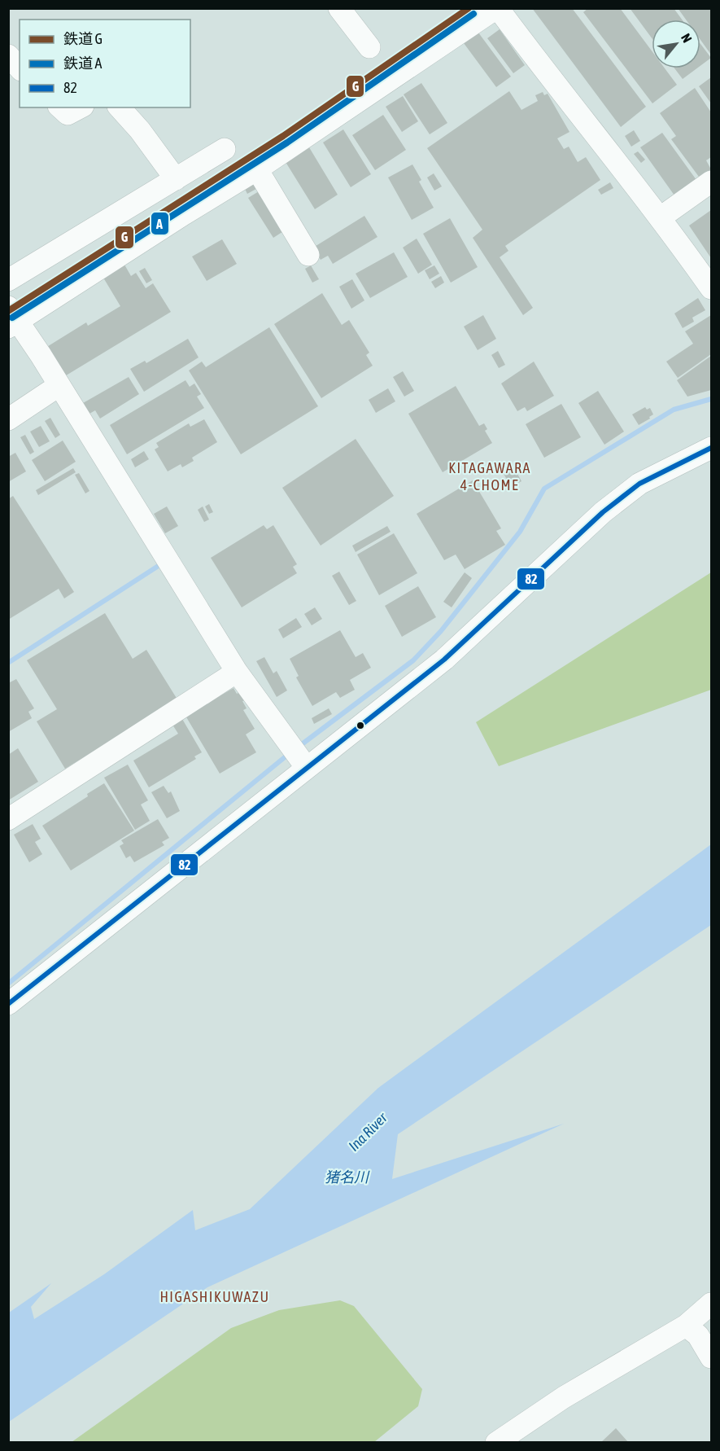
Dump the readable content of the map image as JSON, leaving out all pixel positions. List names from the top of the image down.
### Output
{
  "districts": ["KITAGAWARA 4-CHOME", "HIGASHIKUWAZU"],
  "water": ["Ina River", "猪名川"],
  "lines": ["rail line G", "rail line A", "transit line 82"],
  "legend": ["鉄道 G", "鉄道 A", "82"],
  "north": "top right"
}
